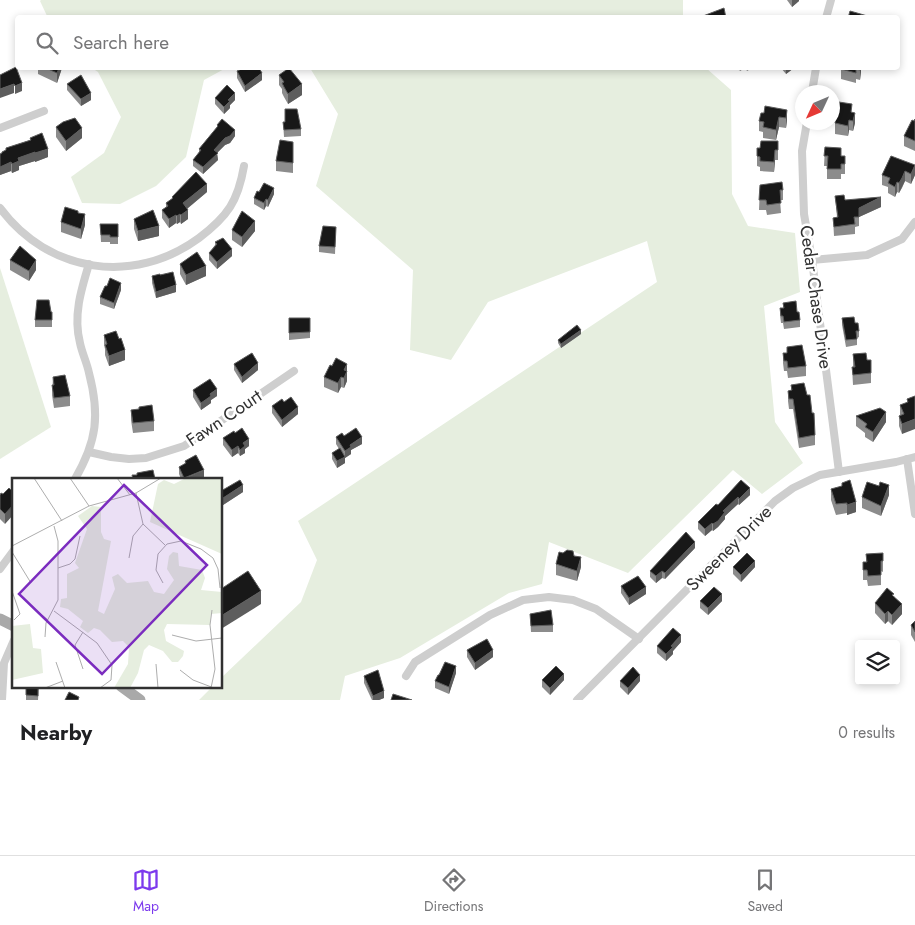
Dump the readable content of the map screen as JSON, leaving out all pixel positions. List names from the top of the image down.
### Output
{
  "streets": {
    "street": ["Cedar Chase Drive", "Fawn Court", "Sweeney Drive"]
  },
  "crossings": [
    ["Cedar Chase Drive", "Sweeney Drive"]
  ],
  "north": "bottom left",
  "page": {
    "search": "Search here",
    "heading": ["Nearby", "0 results"],
    "nav": ["Map", "Directions", "Saved"]
  }
}
